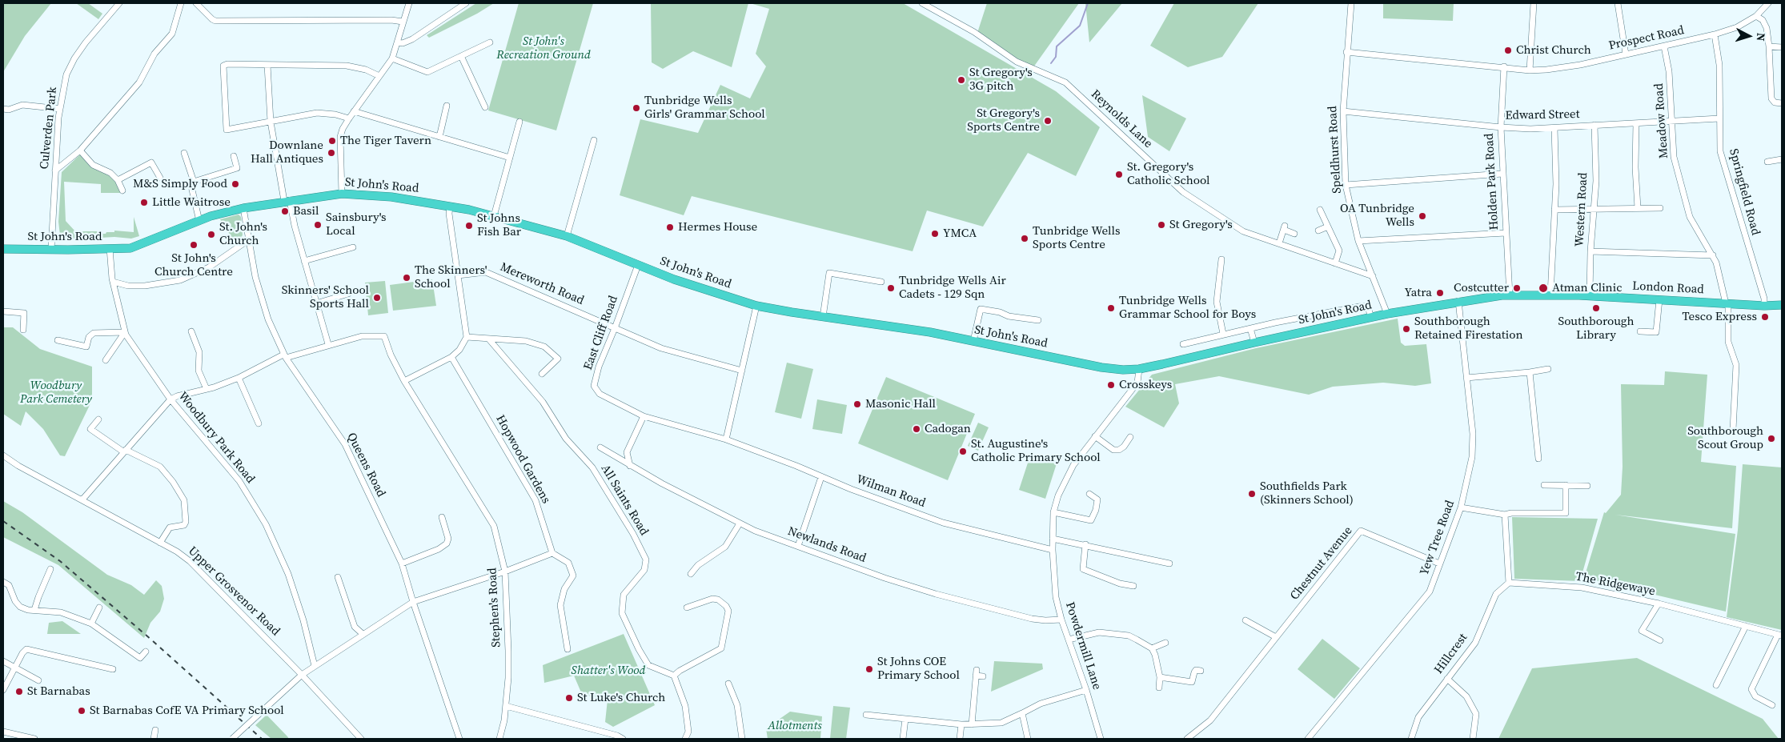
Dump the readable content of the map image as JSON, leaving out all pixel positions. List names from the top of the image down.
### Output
{
  "streets": {
    "highway": ["St John's Road", "London Road"],
    "street": [
      "Prospect Road",
      "Edward Street",
      "Reynolds Lane",
      "Meadow Road",
      "Culverden Park",
      "Speldhurst Road",
      "Holden Park Road",
      "Springfield Road",
      "Western Road",
      "Mereworth Road",
      "East Cliff Road",
      "Woodbury Park Road",
      "Hopwood Gardens",
      "Queens Road",
      "Wilman Road",
      "All Saints Road",
      "Yew Tree Road",
      "Newlands Road",
      "Chestnut Avenue",
      "The Ridgewaye",
      "Upper Grosvenor Road",
      "Stephen's Road",
      "Powdermill Lane",
      "Hillcrest"
    ]
  },
  "crossings": [
    ["Prospect Road", "Meadow Road"],
    ["Prospect Road", "Speldhurst Road"],
    ["Prospect Road", "Holden Park Road"],
    ["Prospect Road", "Springfield Road"],
    ["Edward Street", "Meadow Road"],
    ["Edward Street", "Speldhurst Road"],
    ["Edward Street", "Holden Park Road"],
    ["Edward Street", "Springfield Road"],
    ["Edward Street", "Western Road"],
    ["Reynolds Lane", "Speldhurst Road"],
    ["Meadow Road", "London Road"],
    ["Culverden Park", "St John's Road"],
    ["Speldhurst Road", "St John's Road"],
    ["Speldhurst Road", "London Road"],
    ["Holden Park Road", "London Road"],
    ["St John's Road", "London Road"],
    ["St John's Road", "East Cliff Road"],
    ["St John's Road", "Woodbury Park Road"],
    ["St John's Road", "Queens Road"],
    ["St John's Road", "Powdermill Lane"],
    ["Springfield Road", "London Road"],
    ["Western Road", "London Road"],
    ["Mereworth Road", "East Cliff Road"],
    ["London Road", "Yew Tree Road"],
    ["East Cliff Road", "Wilman Road"],
    ["Wilman Road", "Powdermill Lane"],
    ["Yew Tree Road", "Chestnut Avenue"],
    ["Newlands Road", "Powdermill Lane"],
    ["The Ridgewaye", "Hillcrest"]
  ],
  "parks": [
    "St John's Recreation Ground",
    "Woodbury Park Cemetery",
    "Shatter's Wood",
    "Allotments"
  ],
  "places": [
    "Christ Church",
    "St Gregory's 3G pitch",
    "Tunbridge Wells Girls' Grammar School",
    "St Gregory's Sports Centre",
    "The Tiger Tavern",
    "Downlane Hall Antiques",
    "St. Gregory's Catholic School",
    "M&S Simply Food",
    "Little Waitrose",
    "Basil",
    "OA Tunbridge Wells",
    "Sainsbury's Local",
    "St Gregory's",
    "St Johns Fish Bar",
    "Hermes House",
    "YMCA",
    "St. John's Church",
    "Tunbridge Wells Sports Centre",
    "St John's Church Centre",
    "The Skinners' School",
    "Tunbridge Wells Air Cadets - 129 Sqn",
    "Costcutter",
    "Atman Clinic",
    "Yatra",
    "Skinners' School Sports Hall",
    "Tunbridge Wells Grammar School for Boys",
    "Southborough Library",
    "Tesco Express",
    "Southborough Retained Firestation",
    "Crosskeys",
    "Masonic Hall",
    "Cadogan",
    "Southborough Scout Group",
    "St. Augustine's Catholic Primary School",
    "Southfields Park (Skinners School)",
    "St Johns COE Primary School",
    "St Barnabas",
    "St Luke's Church",
    "St Barnabas CofE VA Primary School"
  ],
  "north": "right"
}
